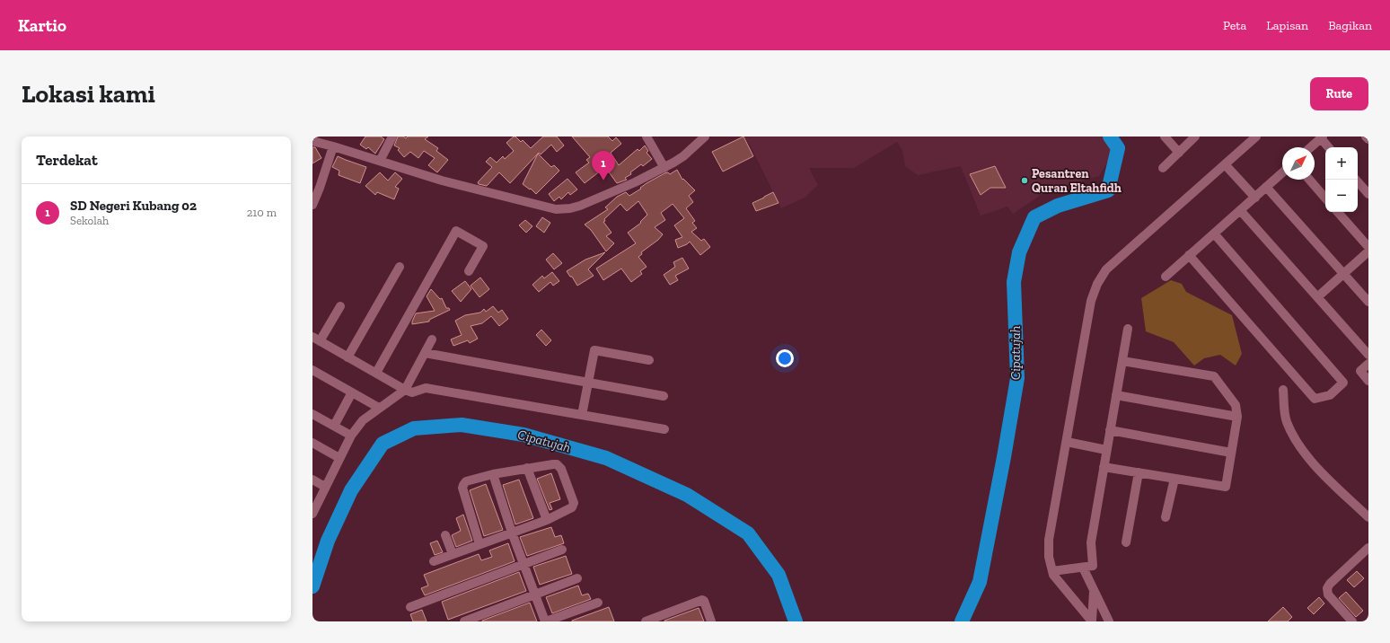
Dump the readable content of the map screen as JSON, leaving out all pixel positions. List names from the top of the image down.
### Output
{
  "water": ["Cipatujah"],
  "places": ["Pesantren Quran Eltahfidh"],
  "north": "top right",
  "page": {
    "header": "Kartio",
    "nav": ["Peta", "Lapisan", "Bagikan"],
    "buttons": "Rute",
    "title": "Lokasi kami",
    "heading": "Terdekat",
    "map_buttons": ["+", "−"],
    "pins": "1",
    "list": [
      {
        "mark": "1",
        "name": "SD Negeri Kubang 02",
        "note": "Sekolah",
        "value": "210 m"
      }
    ]
  }
}
